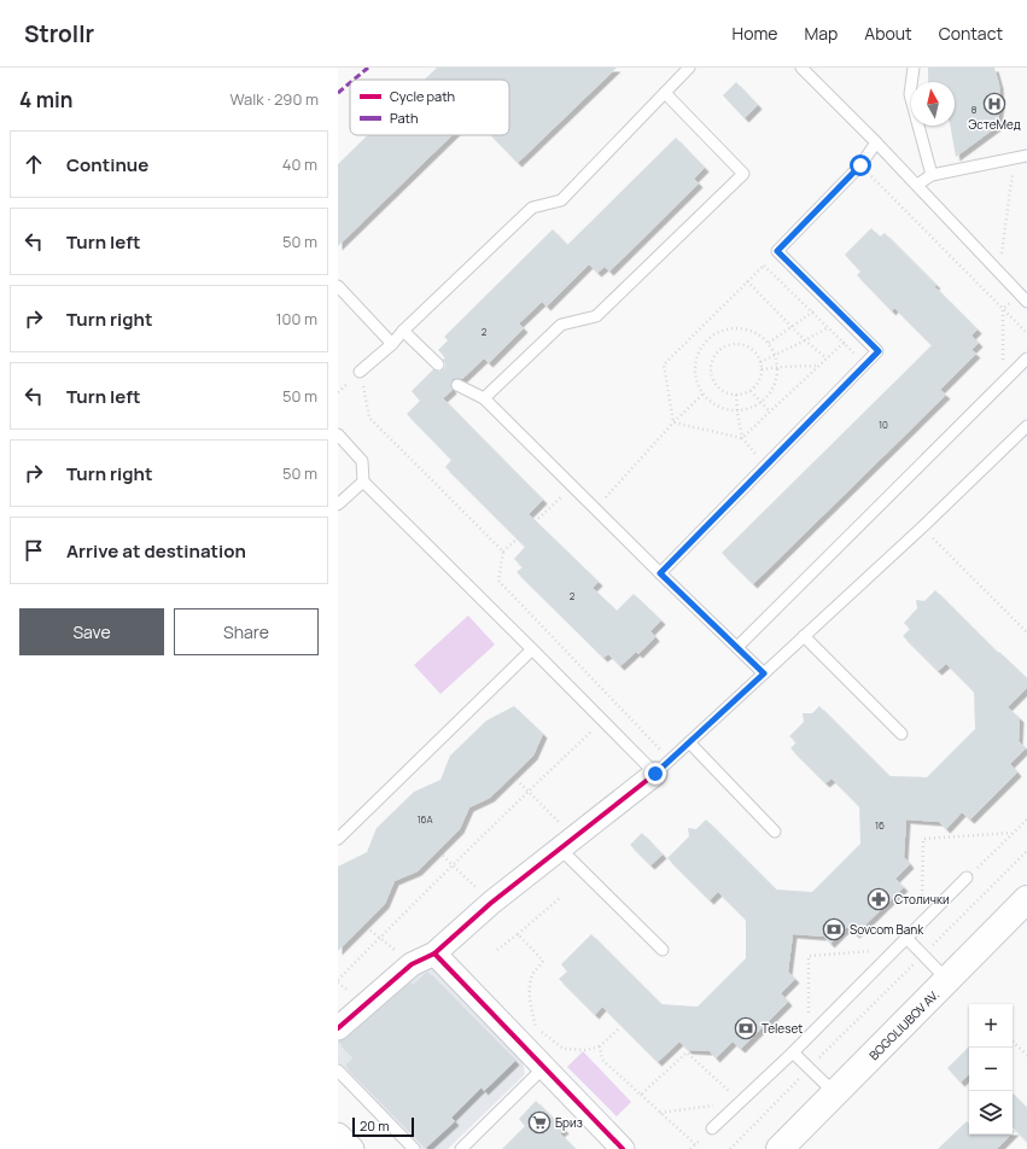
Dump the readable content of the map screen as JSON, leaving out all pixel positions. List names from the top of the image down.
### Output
{
  "streets": {
    "main road": ["BOGOLIUBOV AV."]
  },
  "places": {
    "hospital": ["ЭстеМед"],
    "pharmacy": ["Столички"],
    "bank": ["Sovcom Bank", "Teleset"],
    "supermarket": ["Бриз"]
  },
  "house_numbers": [
    "8",
    "2",
    "10",
    "2",
    "16А",
    "16"
  ],
  "legend": ["Cycle path", "Path"],
  "scale_bar": "20 m",
  "north": "top",
  "page": {
    "header": "Strollr",
    "nav": [
      "Home",
      "Map",
      "About",
      "Contact"
    ],
    "heading": ["4 min", "Walk · 290 m"],
    "list": [
      ["Continue", "40 m"],
      ["Turn left", "50 m"],
      ["Turn right", "100 m"],
      ["Turn left", "50 m"],
      ["Turn right", "50 m"],
      "Arrive at destination"
    ],
    "buttons": ["Save", "Share"],
    "map_buttons": ["+", "−"],
    "scale": "20 m"
  }
}
